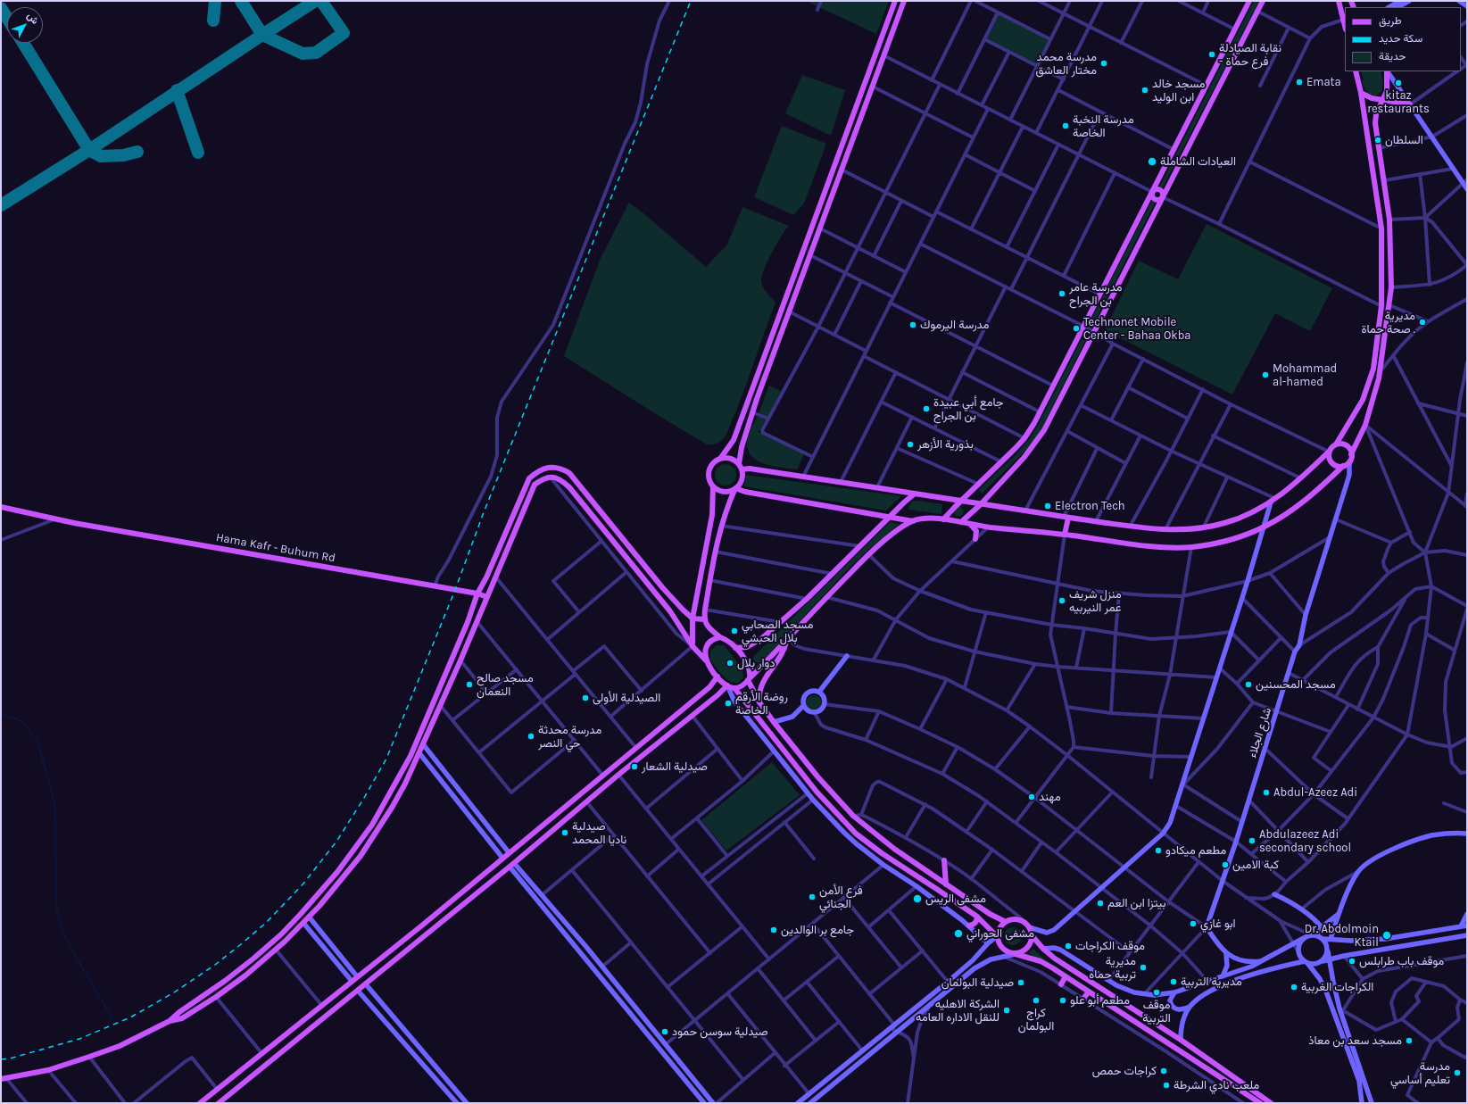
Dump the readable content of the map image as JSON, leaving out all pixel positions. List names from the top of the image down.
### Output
{
  "streets": {
    "main road": ["Hama Kafr - Buhum Rd", "شارع الجلاء"]
  },
  "places": [
    "نقابة الصيادلة - فرع حماة",
    "مدرسة محمد مختار العاشق",
    "Emata",
    "kitaz restaurants",
    "مسجد خالد ابن الوليد",
    "مدرسة النخبة الخاصة",
    "السلطان",
    "العيادات الشاملة",
    "مدرسة عامر بن الجراح",
    "مديرية صحة حماة .",
    "مدرسة اليرموك",
    "Technonet Mobile Center - Bahaa Okba",
    "Mohammad al-hamed",
    "جامع أبي عبيدة بن الجراح",
    "بذورية الأزهر",
    "Electron Tech",
    "منزل شريف عمر النيربيه",
    "مسجد الصحابي بلال الحبشي",
    "دوار بلال",
    "مسجد صالح النعمان",
    "مسجد المحسنين",
    "الصيدلية الأولى",
    "روضة الأرقم الخاصة",
    "مدرسة محدثة حي النصر",
    "صيدلية الشعار",
    "Abdul-Azeez Adi",
    "مهند",
    "صيدلية ناديا المحمد",
    "Abdulazeez Adi secondary school",
    "مطعم ميكادو",
    "كبة الامين",
    "فرع الأمن الجنائي",
    "مشفى الريس",
    "بيتزا ابن العم",
    "ابو غازي",
    "جامع بر الوالدين",
    "مشفى الحوراني",
    "Dr. Abdolmoin Ktail",
    "موقف الكراجات",
    "موقف باب طرابلس",
    "مديرية تربية حماه",
    "مديرية التربية",
    "صيدلية البولمان",
    "الكراجات الغربية",
    "موقف التربية",
    "كراج البولمان",
    "مطعم أبو علو",
    "الشركة الاهليه للنقل الاداره العامه",
    "صيدلية سوسن حمود",
    "مسجد سعد بن معاذ",
    "كراجات حمص",
    "مدرسة تعليم أساسي",
    "ملعب نادي الشرطة"
  ],
  "legend": ["طريق", "سكة حديد", "حديقة"],
  "north": "top right"
}
